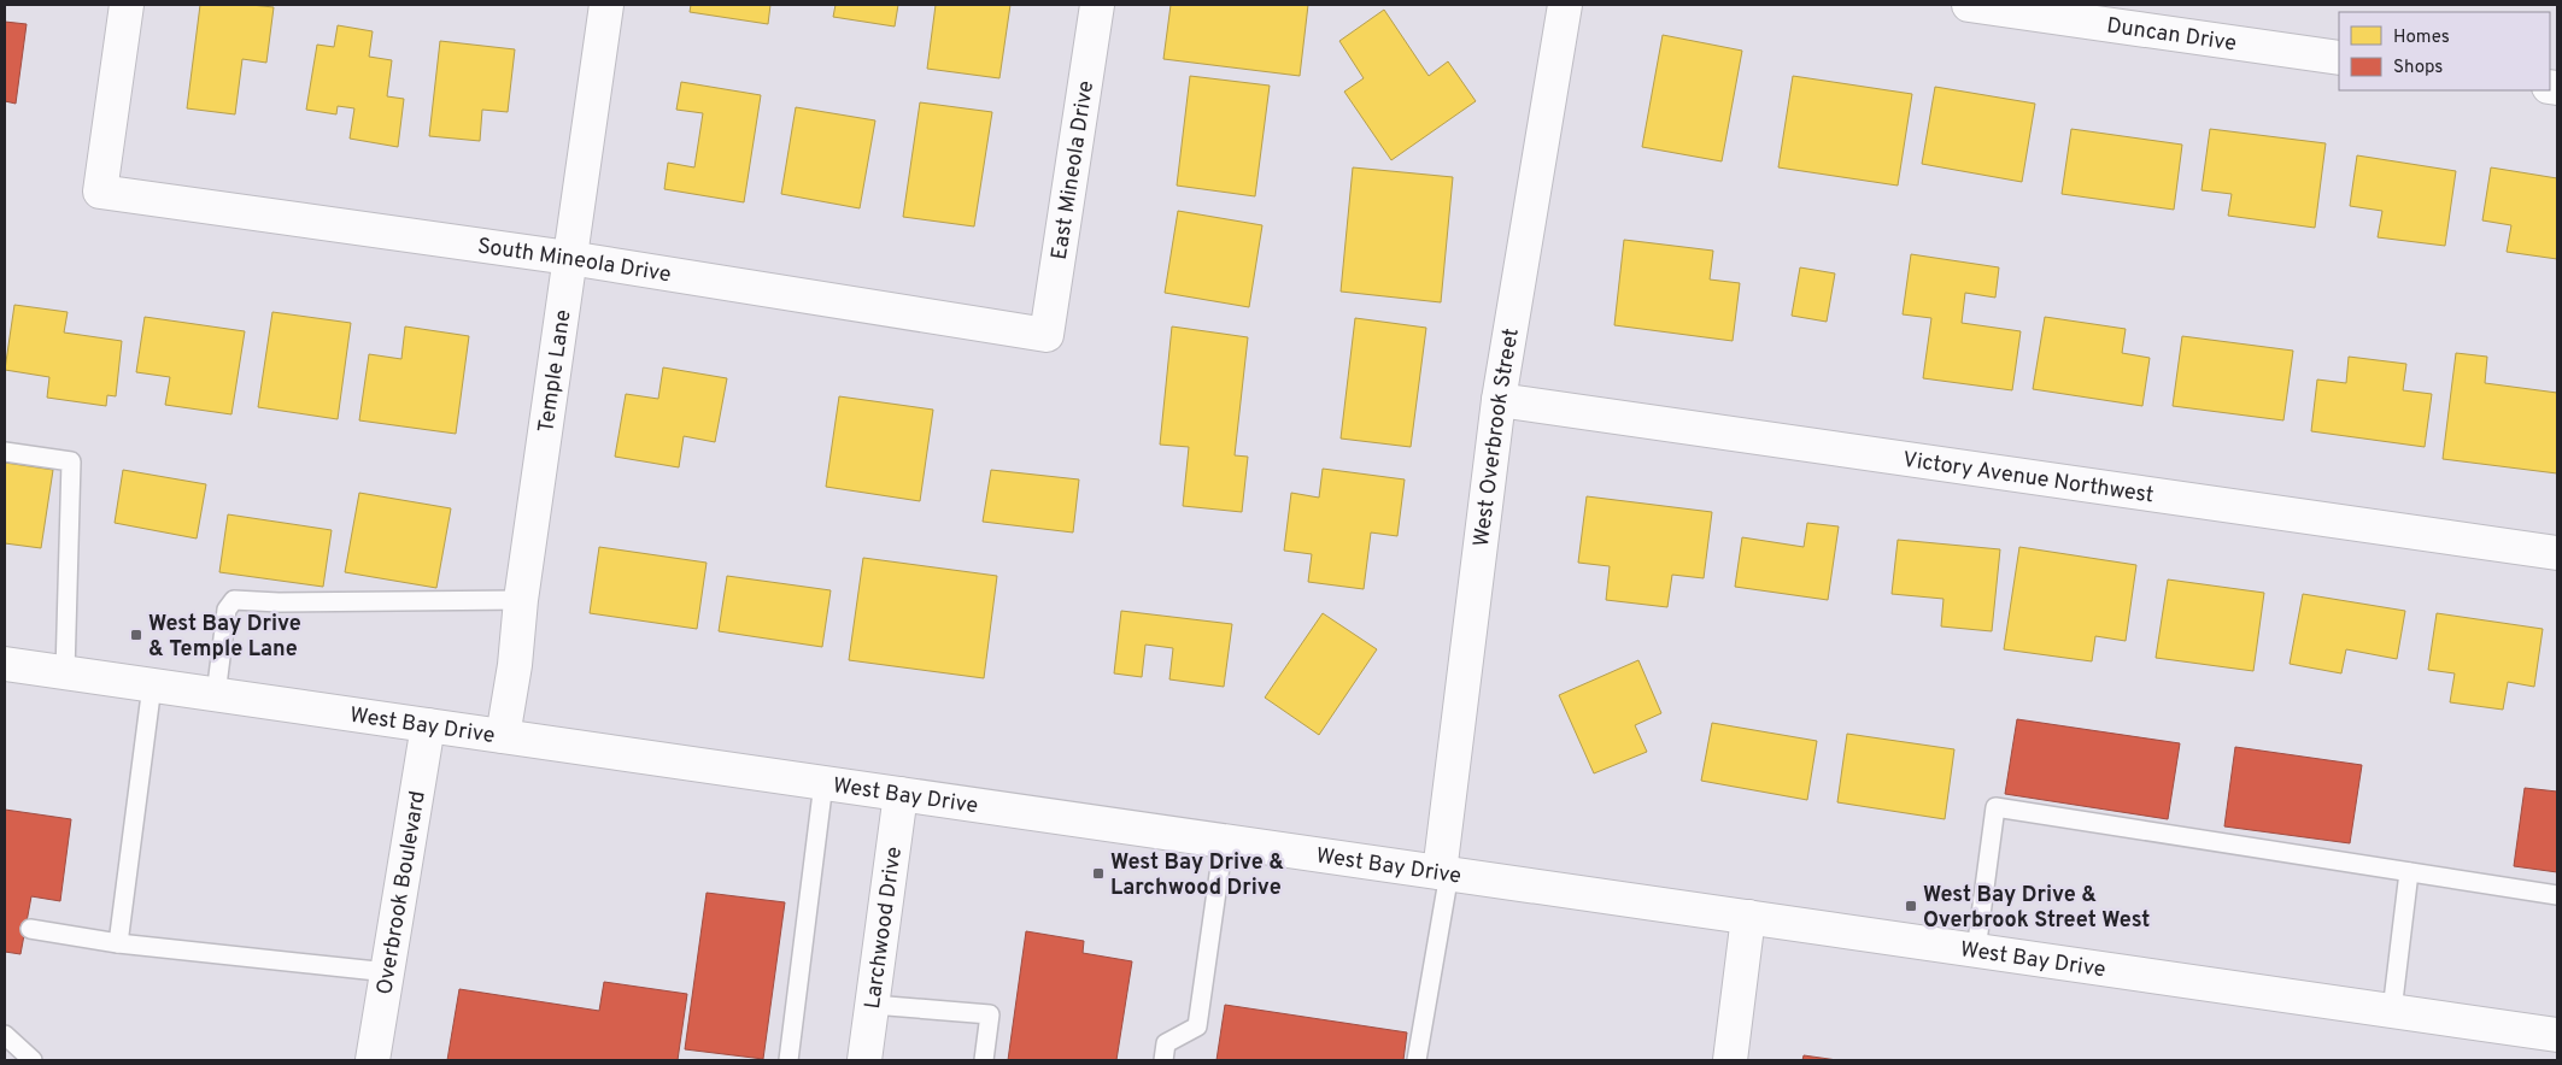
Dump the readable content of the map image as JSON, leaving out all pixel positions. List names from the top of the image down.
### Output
{
  "streets": {
    "street": [
      "Duncan Drive",
      "East Mineola Drive",
      "South Mineola Drive",
      "Temple Lane",
      "West Overbrook Street",
      "Victory Avenue Northwest",
      "West Bay Drive",
      "Overbrook Boulevard",
      "Larchwood Drive"
    ]
  },
  "crossings": [
    ["East Mineola Drive", "South Mineola Drive"],
    ["South Mineola Drive", "Temple Lane"],
    ["Temple Lane", "West Bay Drive"],
    ["West Overbrook Street", "Victory Avenue Northwest"],
    ["West Overbrook Street", "West Bay Drive"],
    ["West Bay Drive", "Overbrook Boulevard"],
    ["West Bay Drive", "Larchwood Drive"]
  ],
  "places": {
    "transit": ["West Bay Drive & Temple Lane", "West Bay Drive & Larchwood Drive", "West Bay Drive & Overbrook Street West"]
  },
  "legend": ["Homes", "Shops"]
}
